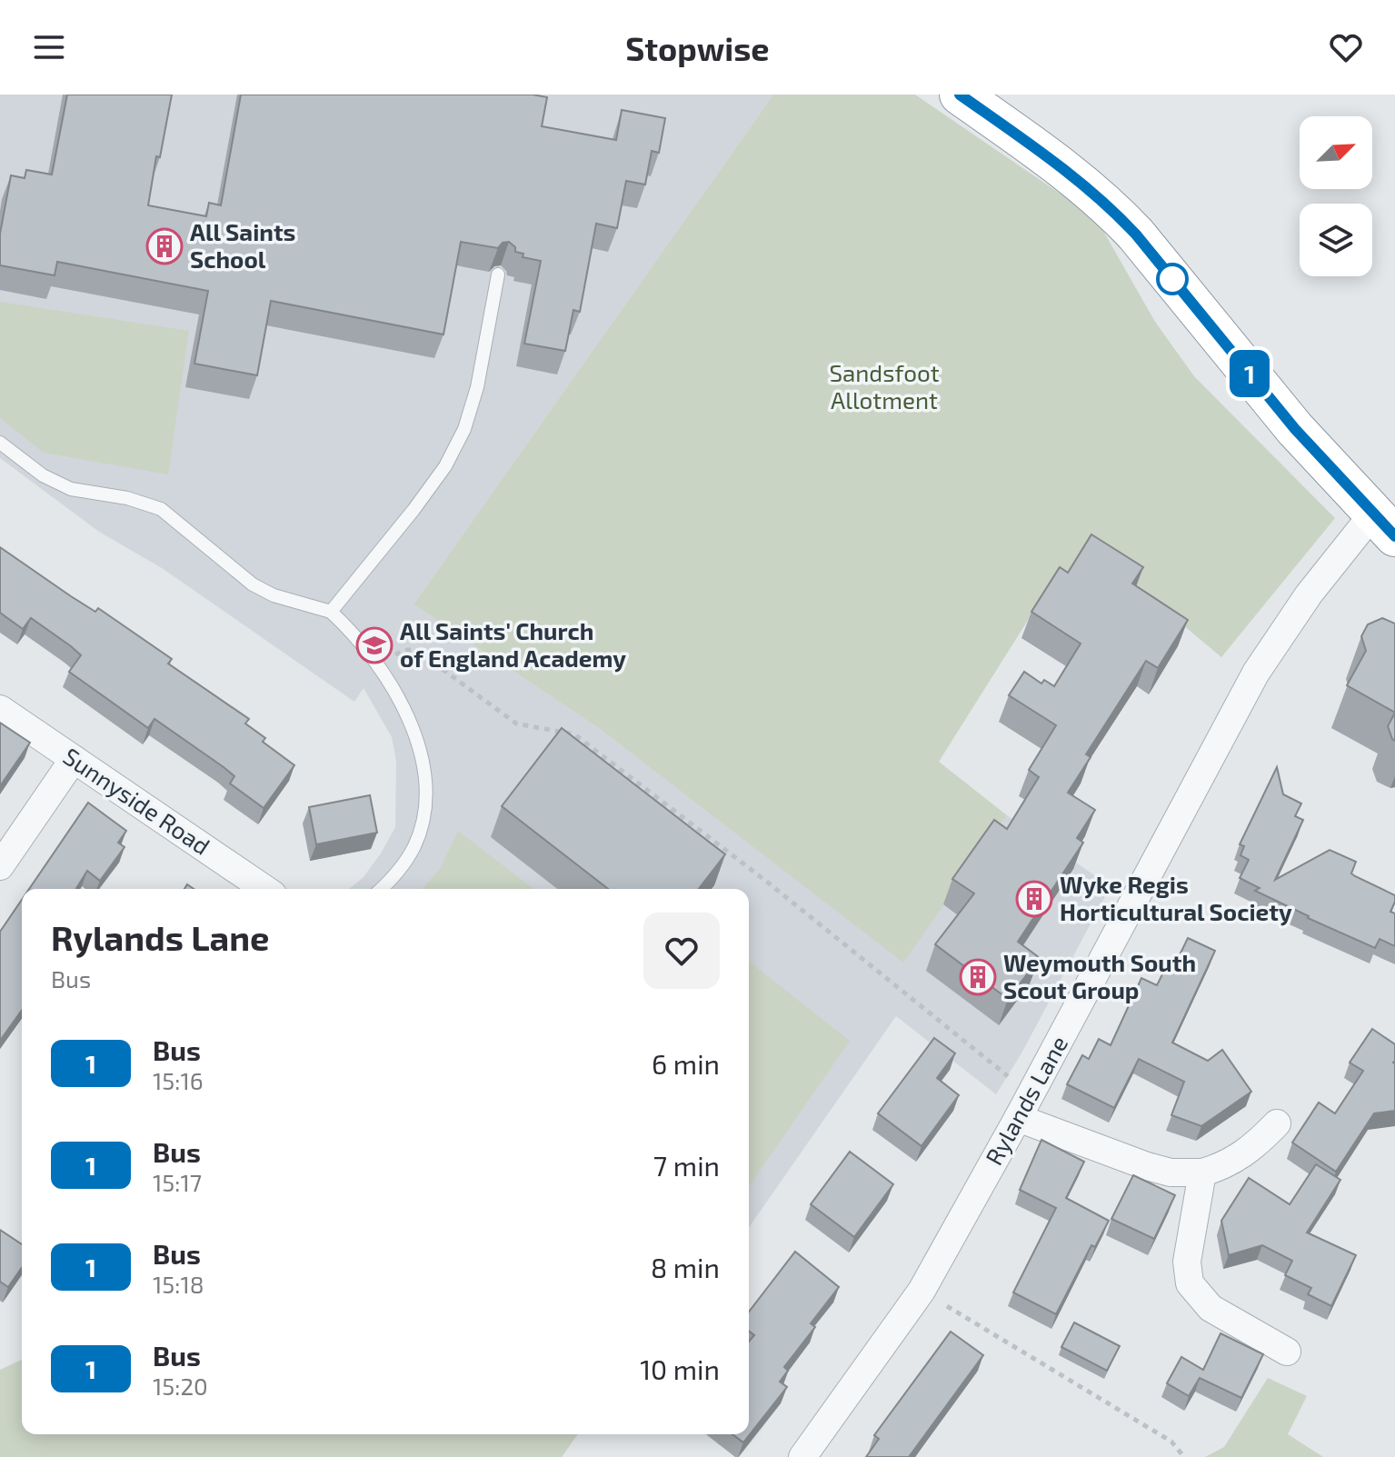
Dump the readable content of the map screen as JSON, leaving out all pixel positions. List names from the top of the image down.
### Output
{
  "streets": {
    "street": ["Sunnyside Road", "Rylands Lane"]
  },
  "parks": ["Sandsfoot Allotment"],
  "places": {
    "building": ["All Saints School", "Wyke Regis Horticultural Society", "Weymouth South Scout Group"],
    "school or university": ["All Saints' Church of England Academy"]
  },
  "lines": ["bus line 1"],
  "north": "top right",
  "page": {
    "header": "Stopwise",
    "on_map": "1",
    "heading": ["Rylands Lane", "Bus"],
    "list": [
      {
        "mark": "1",
        "name": "Bus",
        "note": "15:16",
        "value": "6 min"
      },
      {
        "mark": "1",
        "name": "Bus",
        "note": "15:17",
        "value": "7 min"
      },
      {
        "mark": "1",
        "name": "Bus",
        "note": "15:18",
        "value": "8 min"
      },
      {
        "mark": "1",
        "name": "Bus",
        "note": "15:20",
        "value": "10 min"
      }
    ]
  }
}
